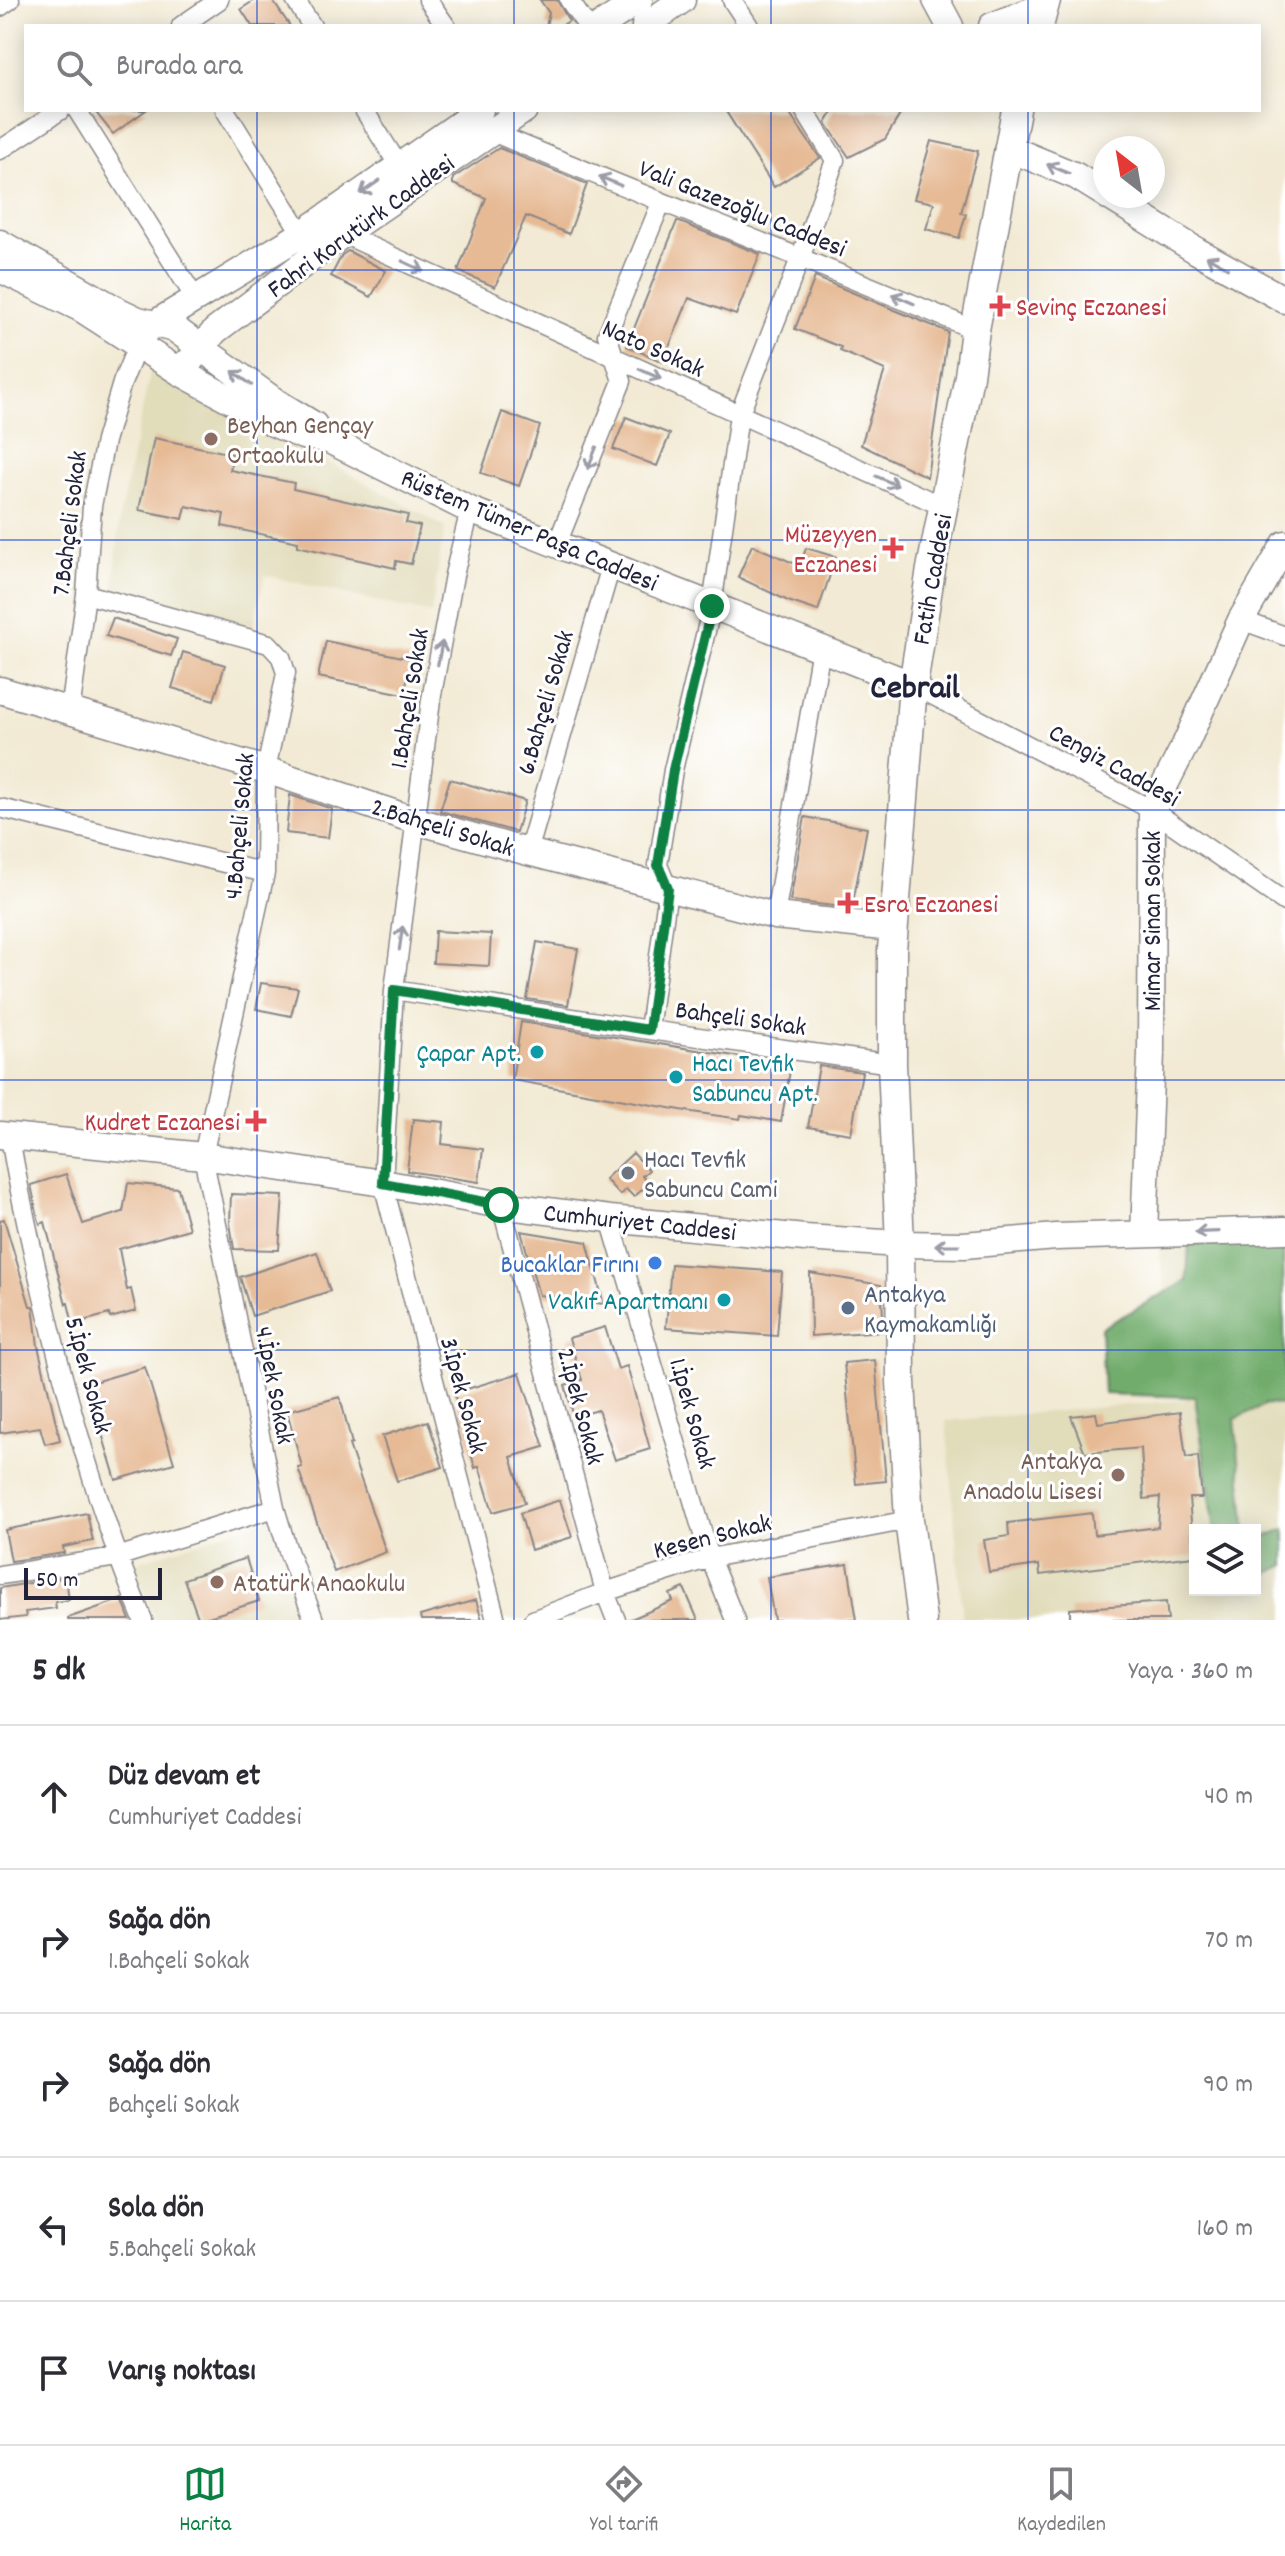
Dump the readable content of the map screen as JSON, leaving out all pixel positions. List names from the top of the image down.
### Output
{
  "streets": {
    "main road": ["Fatih Caddesi"],
    "street": [
      "Vali Gazezoğlu Caddesi",
      "Fahri Korutürk Caddesi",
      "Nato Sokak",
      "7.Bahçeli Sokak",
      "Rüstem Tümer Paşa Caddesi",
      "1.Bahçeli Sokak",
      "6.Bahçeli Sokak",
      "Cengiz Caddesi",
      "4.Bahçeli Sokak",
      "2.Bahçeli Sokak",
      "Mimar Sinan Sokak",
      "Bahçeli Sokak",
      "Cumhuriyet Caddesi",
      "5.İpek Sokak",
      "4.İpek Sokak",
      "3.İpek Sokak",
      "2.İpek Sokak",
      "1.İpek Sokak",
      "Kesen Sokak"
    ]
  },
  "crossings": [
    ["Vali Gazezoğlu Caddesi", "Fahri Korutürk Caddesi"],
    ["Vali Gazezoğlu Caddesi", "Fatih Caddesi"],
    ["Fahri Korutürk Caddesi", "Nato Sokak"],
    ["Fahri Korutürk Caddesi", "7.Bahçeli Sokak"],
    ["Fahri Korutürk Caddesi", "Rüstem Tümer Paşa Caddesi"],
    ["Nato Sokak", "Fatih Caddesi"],
    ["7.Bahçeli Sokak", "Rüstem Tümer Paşa Caddesi"],
    ["7.Bahçeli Sokak", "4.Bahçeli Sokak"],
    ["7.Bahçeli Sokak", "2.Bahçeli Sokak"],
    ["Rüstem Tümer Paşa Caddesi", "Fatih Caddesi"],
    ["Rüstem Tümer Paşa Caddesi", "1.Bahçeli Sokak"],
    ["Rüstem Tümer Paşa Caddesi", "6.Bahçeli Sokak"],
    ["Rüstem Tümer Paşa Caddesi", "Cengiz Caddesi"],
    ["Fatih Caddesi", "Cengiz Caddesi"],
    ["Fatih Caddesi", "2.Bahçeli Sokak"],
    ["Fatih Caddesi", "Bahçeli Sokak"],
    ["Fatih Caddesi", "Cumhuriyet Caddesi"],
    ["Fatih Caddesi", "Kesen Sokak"],
    ["1.Bahçeli Sokak", "2.Bahçeli Sokak"],
    ["1.Bahçeli Sokak", "Bahçeli Sokak"],
    ["1.Bahçeli Sokak", "Cumhuriyet Caddesi"],
    ["1.Bahçeli Sokak", "3.İpek Sokak"],
    ["6.Bahçeli Sokak", "2.Bahçeli Sokak"],
    ["Cengiz Caddesi", "Mimar Sinan Sokak"],
    ["4.Bahçeli Sokak", "2.Bahçeli Sokak"],
    ["4.Bahçeli Sokak", "Cumhuriyet Caddesi"],
    ["4.Bahçeli Sokak", "4.İpek Sokak"],
    ["Mimar Sinan Sokak", "Cumhuriyet Caddesi"],
    ["Cumhuriyet Caddesi", "5.İpek Sokak"],
    ["Cumhuriyet Caddesi", "4.İpek Sokak"],
    ["Cumhuriyet Caddesi", "3.İpek Sokak"],
    ["Cumhuriyet Caddesi", "2.İpek Sokak"],
    ["Cumhuriyet Caddesi", "1.İpek Sokak"],
    ["2.İpek Sokak", "Kesen Sokak"],
    ["1.İpek Sokak", "Kesen Sokak"]
  ],
  "one_way": ["Vali Gazezoğlu Caddesi", "Nato Sokak", "1.Bahçeli Sokak"],
  "districts": ["Cebrail"],
  "places": {
    "health": [
      "Sevinç Eczanesi",
      "Müzeyyen Eczanesi",
      "Esra Eczanesi",
      "Kudret Eczanesi"
    ],
    "other": [
      "Beyhan Gençay Ortaokulu",
      "Çapar Apt.",
      "Hacı Tevfik Sabuncu Apt.",
      "Hacı Tevfik Sabuncu Cami",
      "Bucaklar Fırını",
      "Vakıf Apartmanı",
      "Antakya Kaymakamlığı",
      "Antakya Anadolu Lisesi",
      "Atatürk Anaokulu"
    ]
  },
  "scale_bar": "50 m",
  "north": "top left",
  "page": {
    "search": "Burada ara",
    "scale": "50 m",
    "heading": ["5 dk", "Yaya · 360 m"],
    "list": [
      ["Düz devam et", "Cumhuriyet Caddesi", "40 m"],
      ["Sağa dön", "1.Bahçeli Sokak", "70 m"],
      ["Sağa dön", "Bahçeli Sokak", "90 m"],
      ["Sola dön", "5.Bahçeli Sokak", "160 m"],
      "Varış noktası"
    ],
    "nav": ["Harita", "Yol tarifi", "Kaydedilen"]
  }
}
